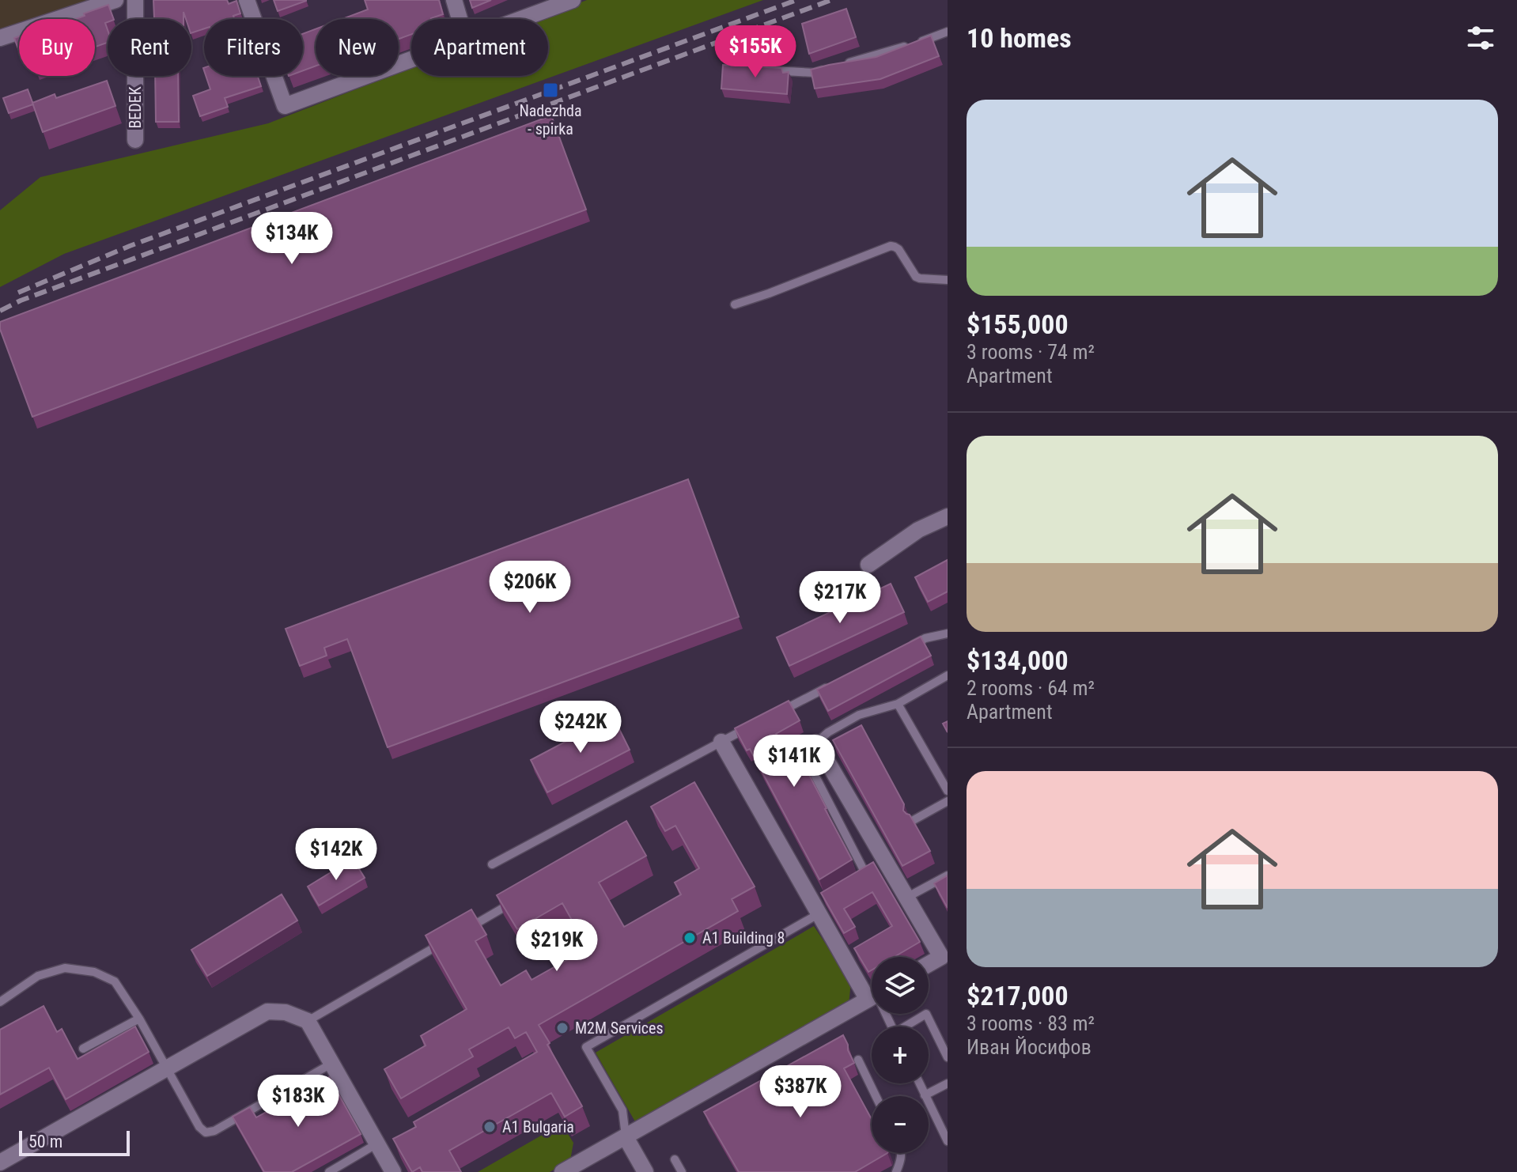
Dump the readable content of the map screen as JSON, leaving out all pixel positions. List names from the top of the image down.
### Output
{
  "streets": {
    "street": ["BEDEK"]
  },
  "places": {
    "transit": ["Nadezhda - spirka"],
    "other": ["A1 Building 8", "M2M Services", "A1 Bulgaria"]
  },
  "scale_bar": "50 m",
  "page": {
    "heading": "10 homes",
    "chip": [
      "Buy",
      "Rent",
      "Filters",
      "New",
      "Apartment"
    ],
    "price": [
      "$155K",
      "$134K",
      "$206K",
      "$217K",
      "$242K",
      "$141K",
      "$142K",
      "$219K",
      "$387K",
      "$183K"
    ],
    "list": [
      {
        "name": "$155,000",
        "note": "3 rooms · 74 m² · Apartment"
      },
      {
        "name": "$134,000",
        "note": "2 rooms · 64 m² · Apartment"
      },
      {
        "name": "$217,000",
        "note": "3 rooms · 83 m² · Иван Йосифов"
      }
    ],
    "map_buttons": ["+", "−"],
    "scale": "50 m"
  }
}
